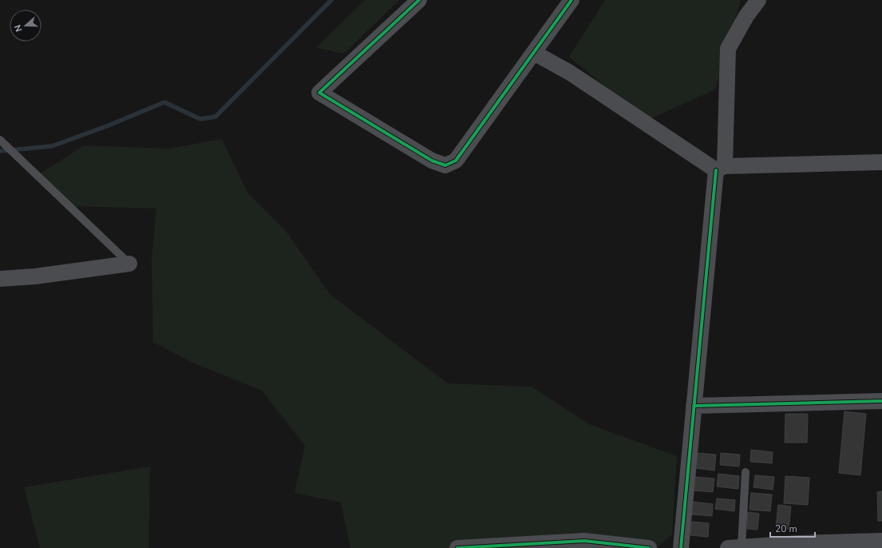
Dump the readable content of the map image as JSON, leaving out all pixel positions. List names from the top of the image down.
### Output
{
  "scale_bar": "20 m",
  "north": "left"
}
